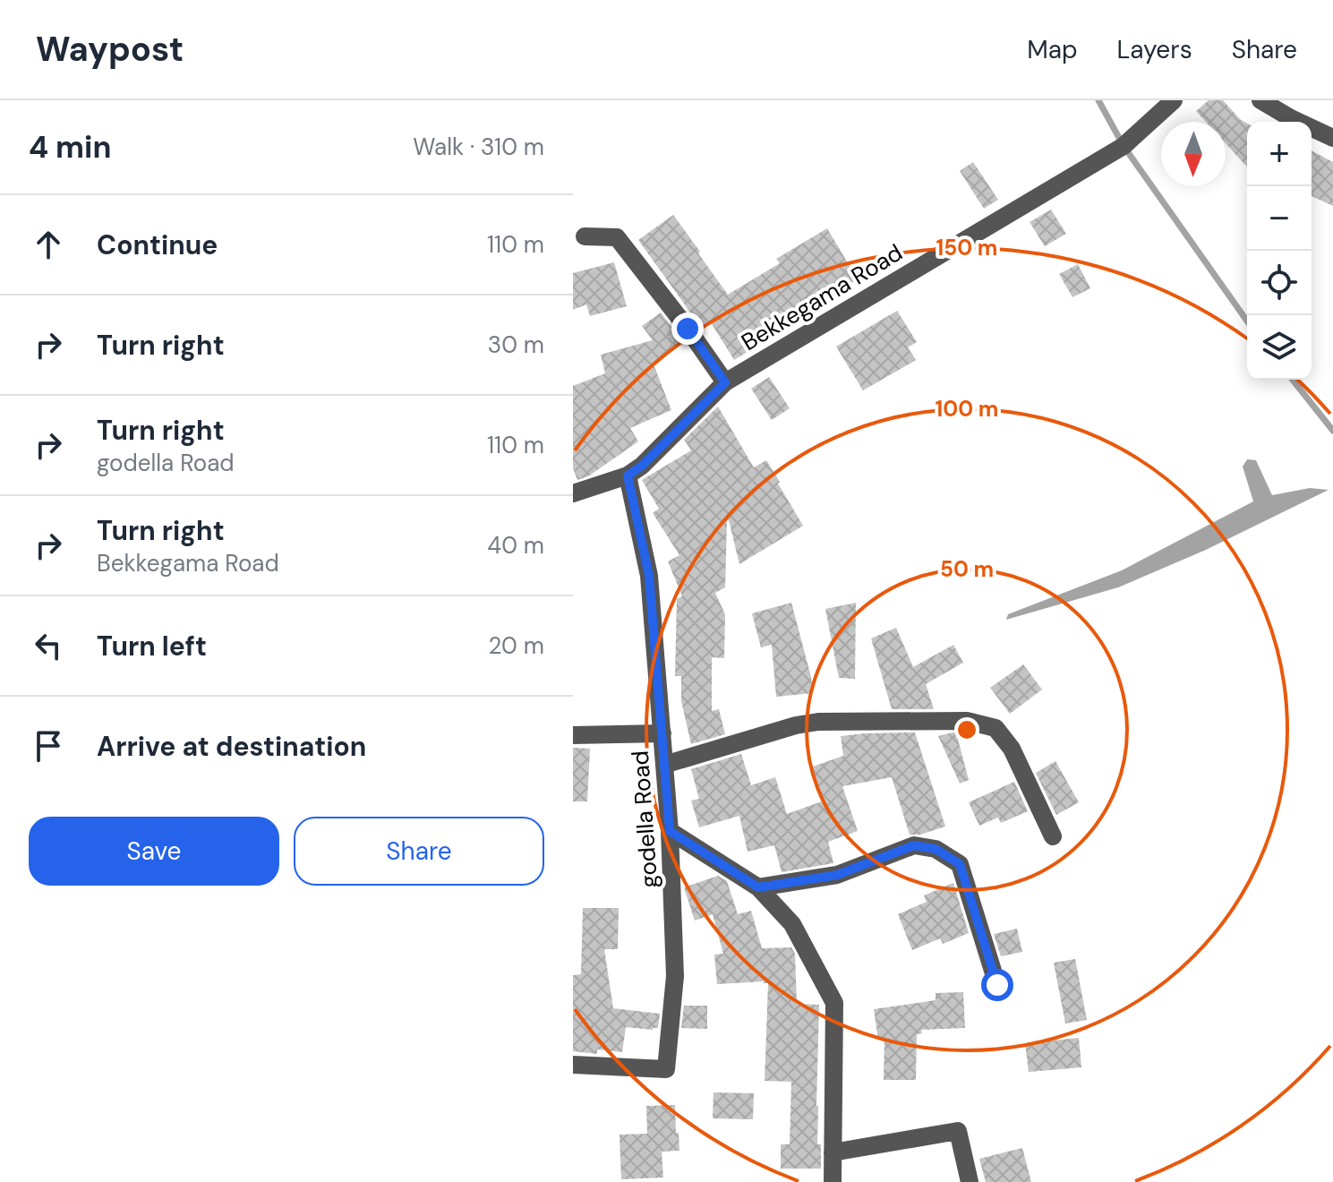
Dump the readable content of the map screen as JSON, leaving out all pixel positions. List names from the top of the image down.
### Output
{
  "streets": {
    "street": ["Bekkegama Road", "godella Road"]
  },
  "crossings": [
    ["Bekkegama Road", "godella Road"]
  ],
  "north": "bottom",
  "page": {
    "header": "Waypost",
    "nav": ["Map", "Layers", "Share"],
    "heading": ["4 min", "Walk · 310 m"],
    "map_buttons": ["+", "−"],
    "list": [
      ["Continue", "110 m"],
      ["Turn right", "30 m"],
      ["Turn right", "godella Road", "110 m"],
      ["Turn right", "Bekkegama Road", "40 m"],
      ["Turn left", "20 m"],
      "Arrive at destination"
    ],
    "buttons": ["Save", "Share"]
  },
  "rings": ["150 m", "100 m", "50 m"]
}
